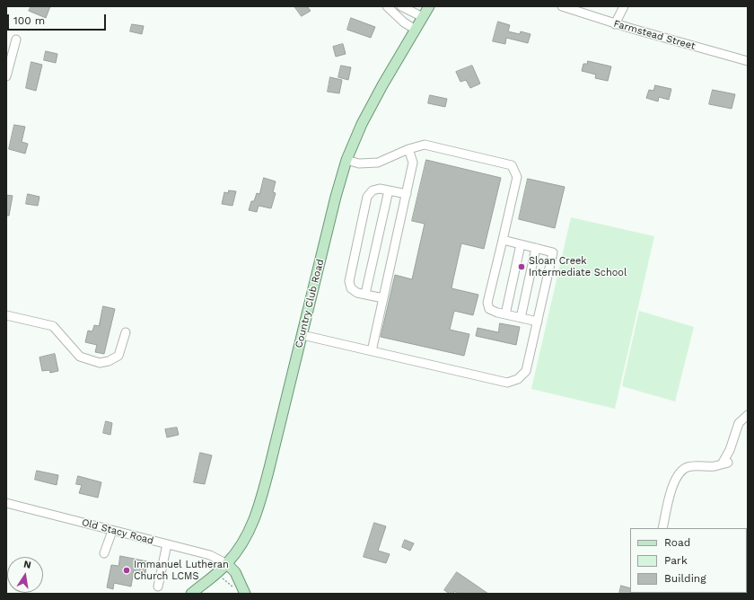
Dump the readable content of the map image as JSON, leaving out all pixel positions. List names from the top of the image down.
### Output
{
  "streets": {
    "main road": ["Country Club Road"],
    "street": ["Farmstead Street", "Old Stacy Road"]
  },
  "crossings": [
    ["Country Club Road", "Old Stacy Road"]
  ],
  "places": ["Sloan Creek Intermediate School", "Immanuel Lutheran Church LCMS"],
  "legend": ["Road", "Park", "Building"],
  "scale_bar": "100 m",
  "north": "top"
}
